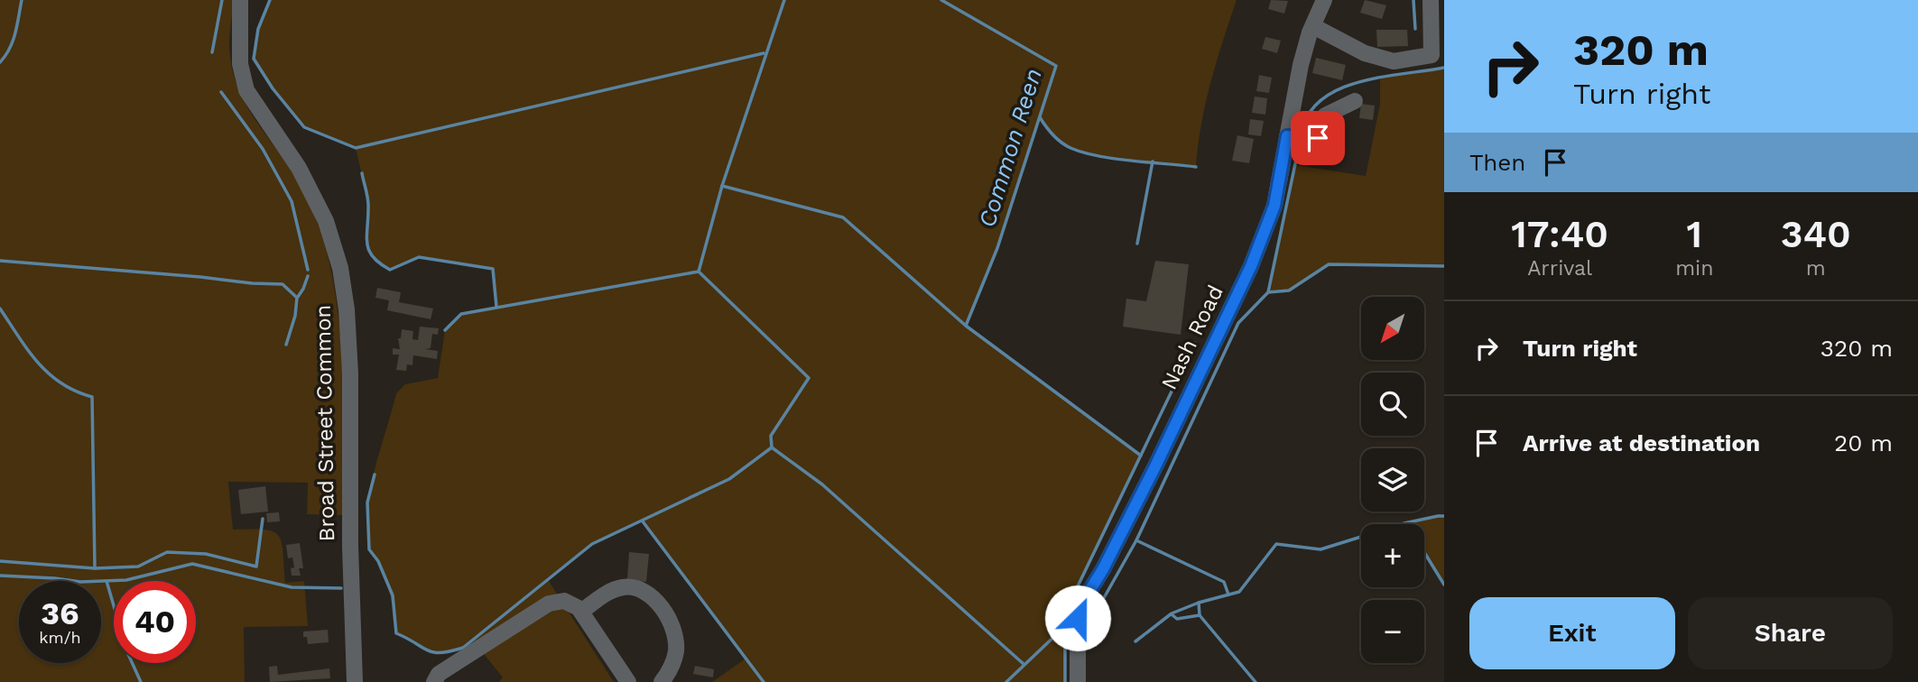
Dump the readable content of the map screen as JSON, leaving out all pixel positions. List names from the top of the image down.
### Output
{
  "streets": {
    "street": ["Nash Road", "Broad Street Common"]
  },
  "water": ["Common Reen"],
  "north": "bottom left",
  "page": {
    "turn": ["320 m", "Turn right"],
    "then": "Then",
    "eta": [
      "17:40",
      "Arrival",
      "1",
      "min",
      "340",
      "m"
    ],
    "map_buttons": ["+", "−"],
    "list": [
      {
        "name": "Turn right",
        "value": "320 m"
      },
      {
        "name": "Arrive at destination",
        "value": "20 m"
      }
    ],
    "speed": "36 km/h",
    "limit": "40",
    "buttons": ["Exit", "Share"]
  }
}
